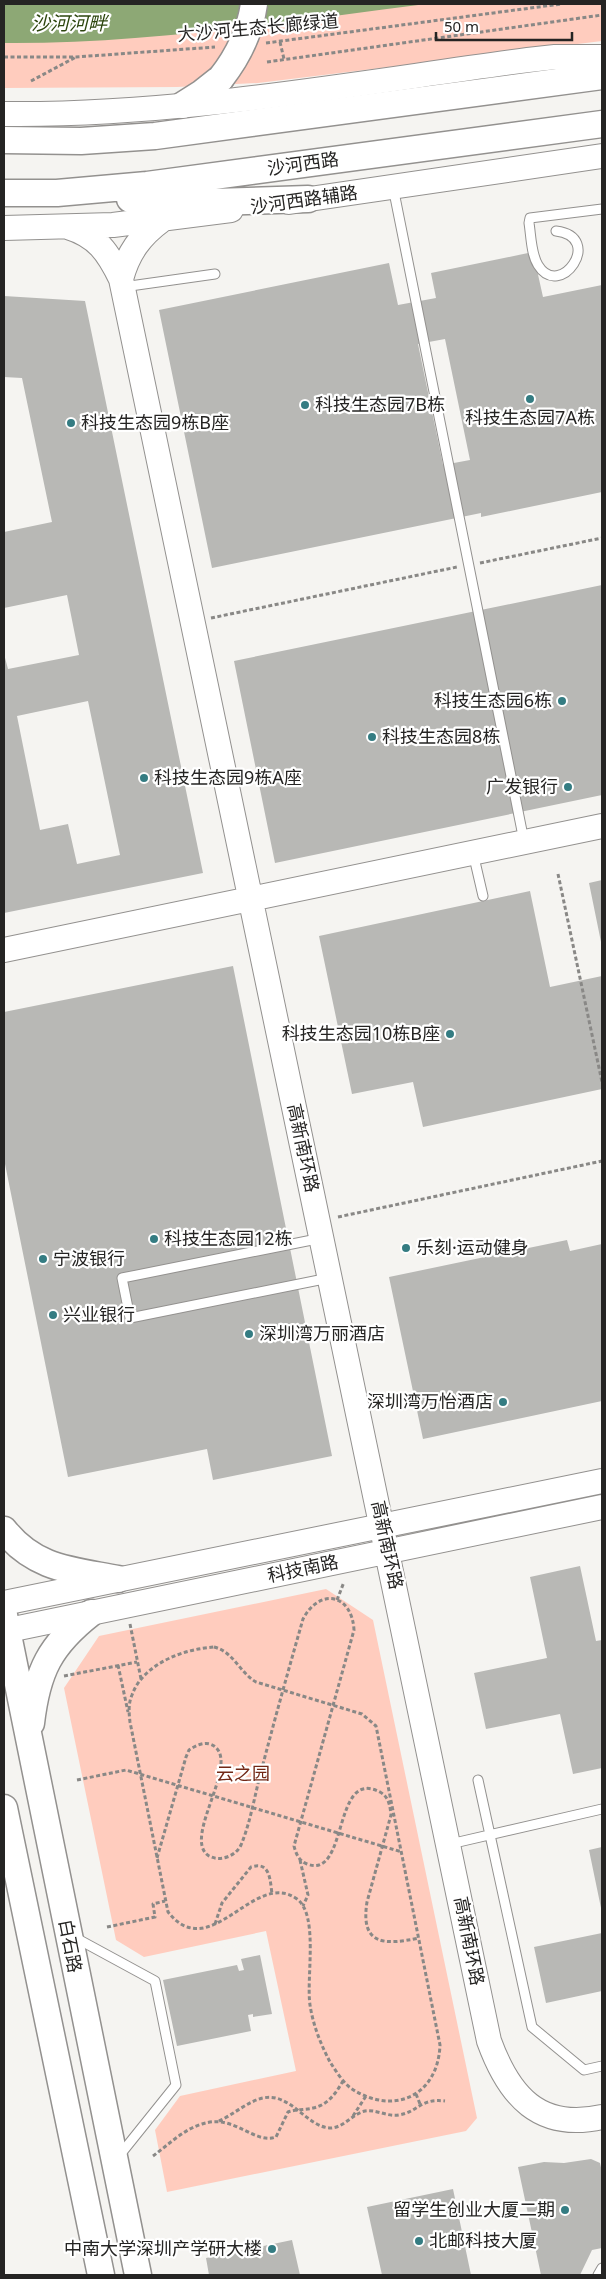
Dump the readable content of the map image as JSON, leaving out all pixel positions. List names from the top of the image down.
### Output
{
  "streets": {
    "main road": ["沙河西路", "白石路"],
    "street": ["沙河西路辅路", "高新南环路", "科技南路"],
    "path": ["大沙河生态长廊绿道"]
  },
  "crossings": [
    ["高新南环路", "科技南路"],
    ["科技南路", "白石路"]
  ],
  "water": ["沙河河畔"],
  "parks": ["云之园"],
  "places": [
    "科技生态园7A栋",
    "科技生态园7B栋",
    "科技生态园9栋B座",
    "科技生态园6栋",
    "科技生态园8栋",
    "科技生态园9栋A座",
    "广发银行",
    "科技生态园10栋B座",
    "科技生态园12栋",
    "乐刻·运动健身",
    "宁波银行",
    "兴业银行",
    "深圳湾万丽酒店",
    "深圳湾万怡酒店",
    "留学生创业大厦二期",
    "北邮科技大厦",
    "中南大学深圳产学研大楼"
  ],
  "scale_bar": "50 m"
}
